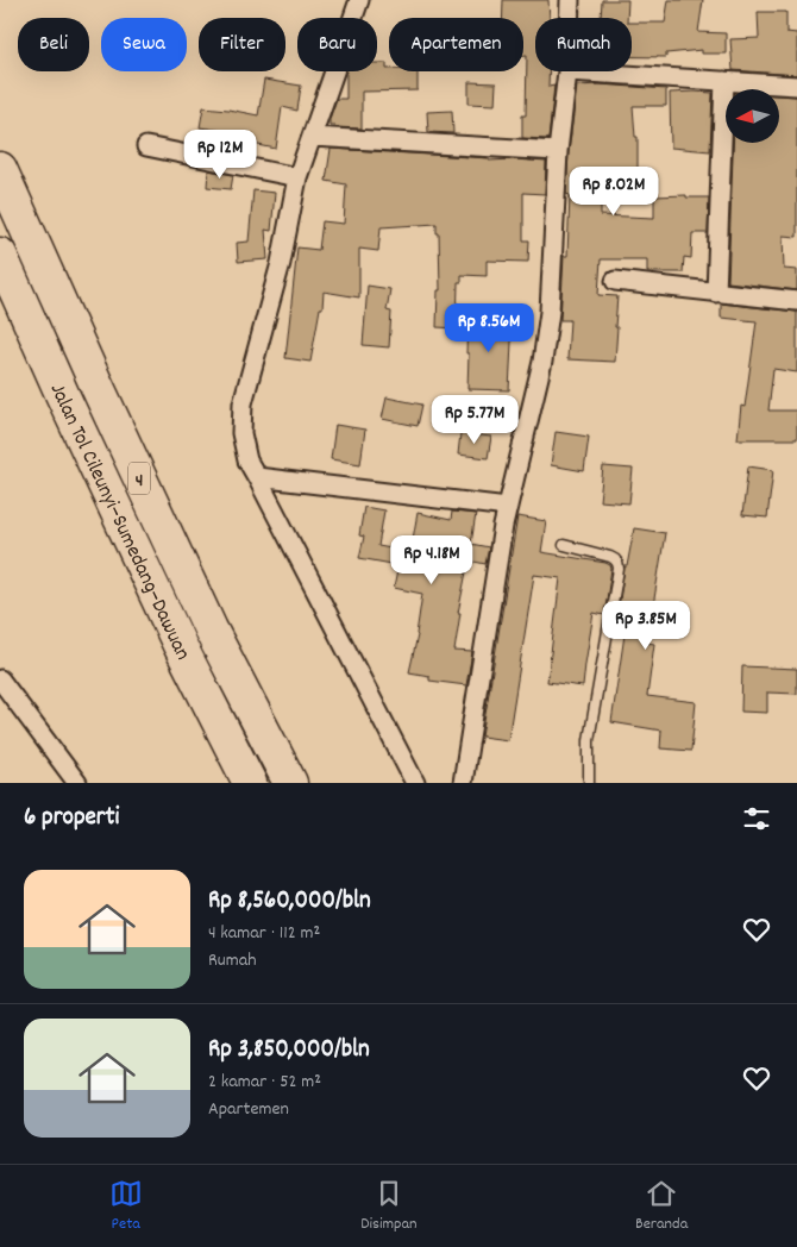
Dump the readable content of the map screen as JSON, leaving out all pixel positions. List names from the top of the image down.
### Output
{
  "streets": {
    "highway": ["4", "Jalan Tol Cileunyi–Sumedang–Dawuan"]
  },
  "north": "left",
  "page": {
    "chip": [
      "Beli",
      "Sewa",
      "Filter",
      "Baru",
      "Apartemen",
      "Rumah"
    ],
    "price": [
      "Rp 12M",
      "Rp 8.02M",
      "Rp 8.56M",
      "Rp 5.77M",
      "Rp 4.18M",
      "Rp 3.85M"
    ],
    "heading": "6 properti",
    "list": [
      {
        "name": "Rp 8,560,000/bln",
        "note": "4 kamar · 112 m² · Rumah"
      },
      {
        "name": "Rp 3,850,000/bln",
        "note": "2 kamar · 52 m² · Apartemen"
      }
    ],
    "tabs": ["Peta", "Disimpan", "Beranda"]
  }
}
